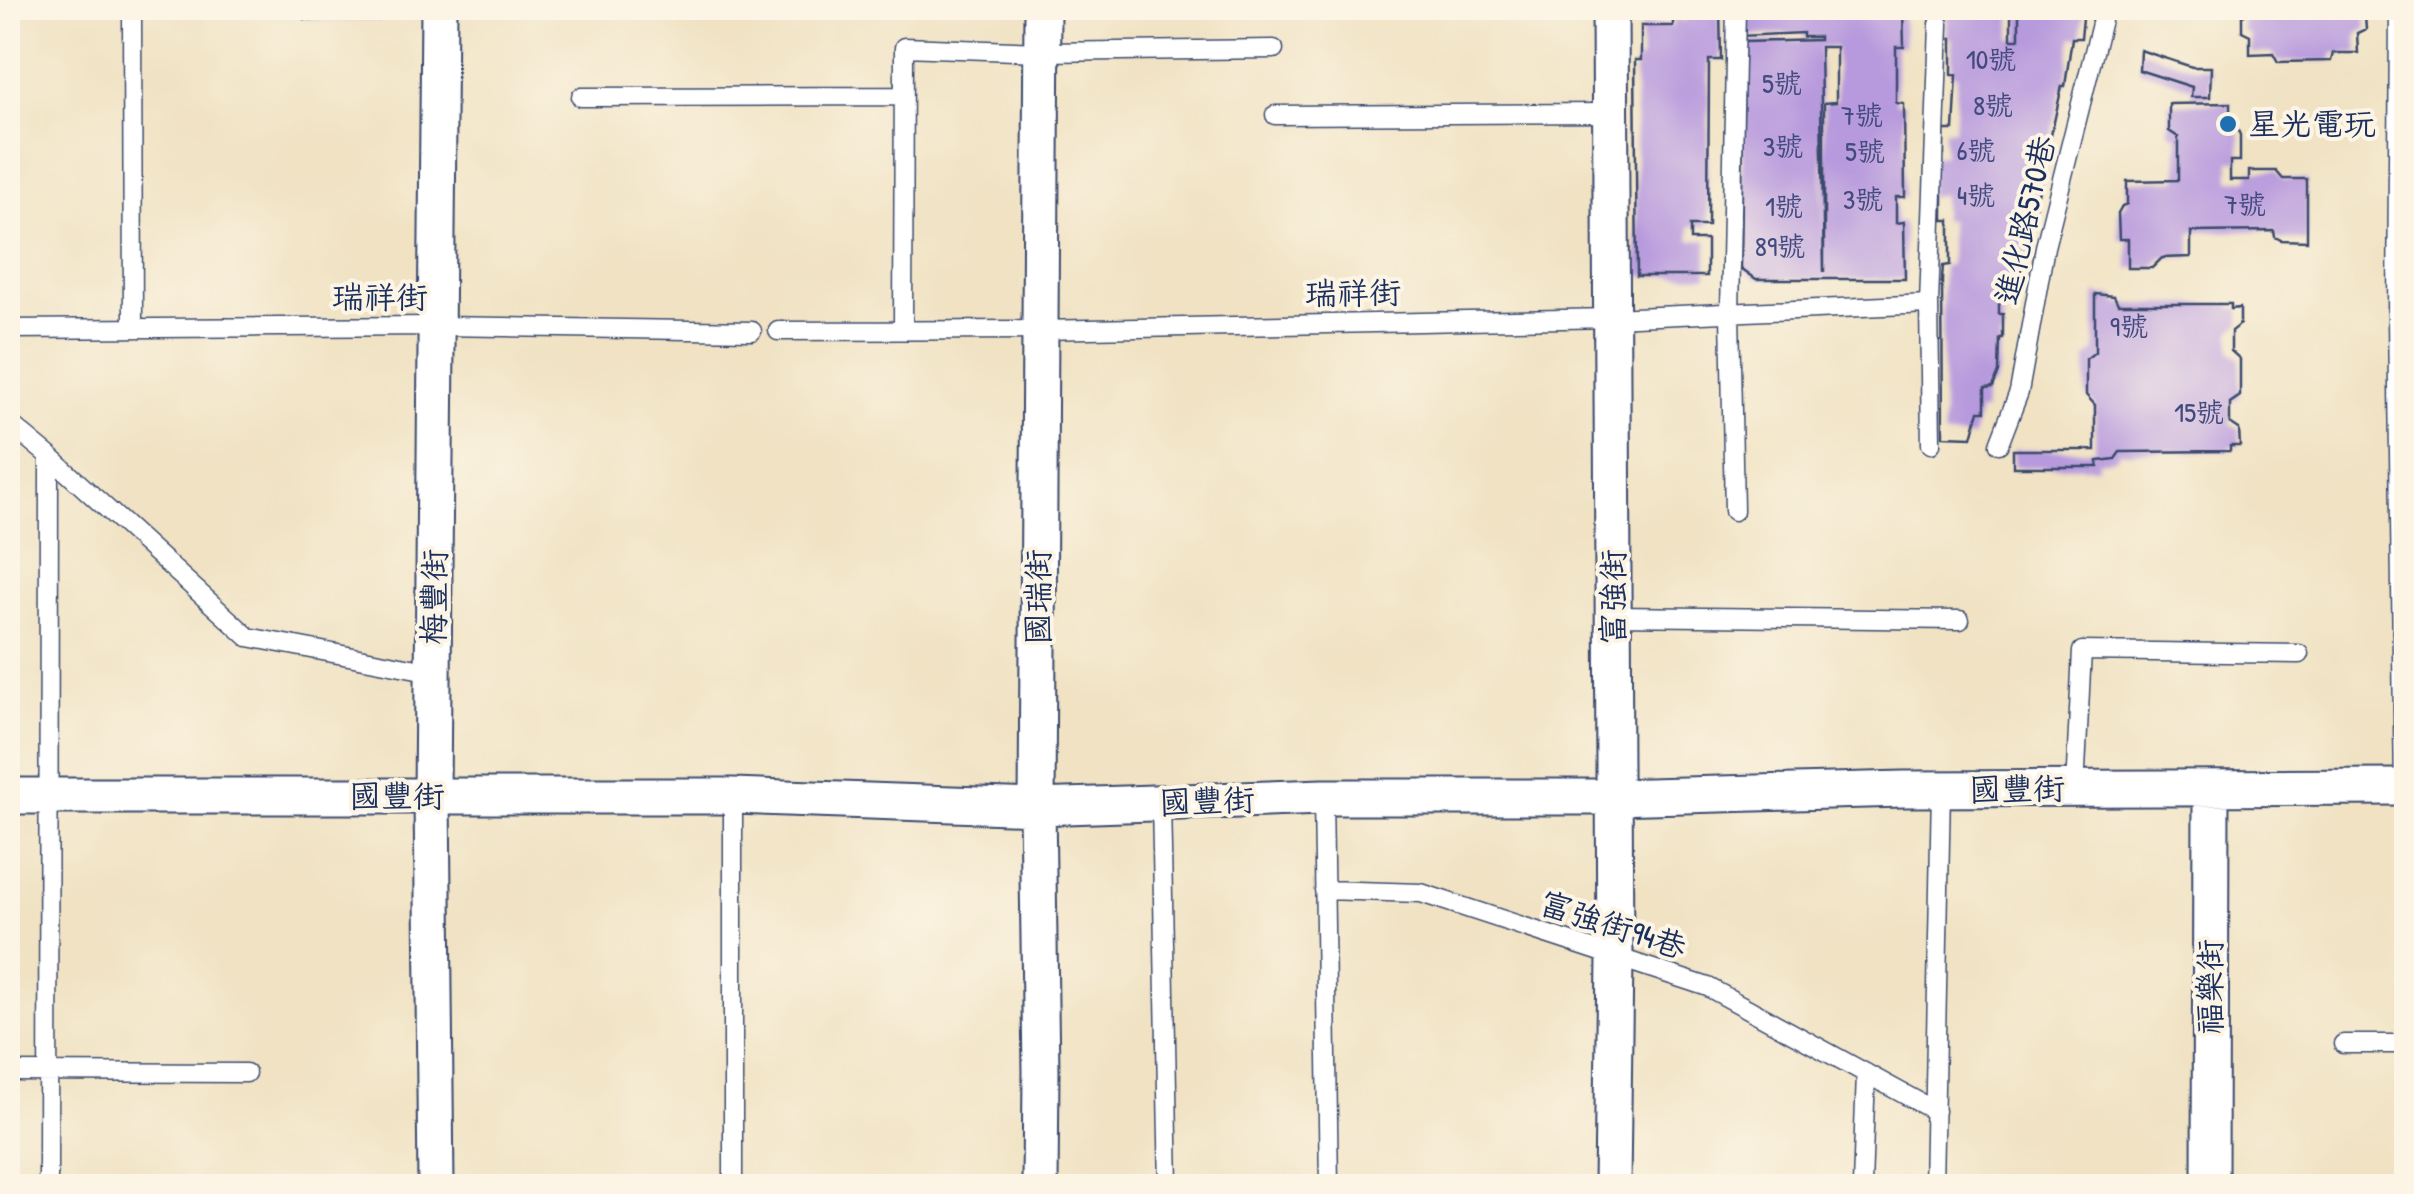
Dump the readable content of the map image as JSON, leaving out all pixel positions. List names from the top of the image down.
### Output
{
  "streets": {
    "street": [
      "梅豐街",
      "國瑞街",
      "富強街",
      "國豐街",
      "福樂街"
    ],
    "lane": ["進化路570巷", "瑞祥街", "富強街94巷"]
  },
  "crossings": [
    ["瑞祥街", "梅豐街"],
    ["瑞祥街", "國瑞街"],
    ["瑞祥街", "富強街"],
    ["梅豐街", "國豐街"],
    ["國瑞街", "國豐街"],
    ["富強街", "國豐街"],
    ["富強街", "富強街94巷"],
    ["國豐街", "福樂街"]
  ],
  "places": ["星光電玩"],
  "house_numbers": [
    "10號",
    "5號",
    "8號",
    "7號",
    "3號",
    "6號",
    "5號",
    "4號",
    "3號",
    "7號",
    "1號",
    "89號",
    "9號",
    "15號"
  ]
}
